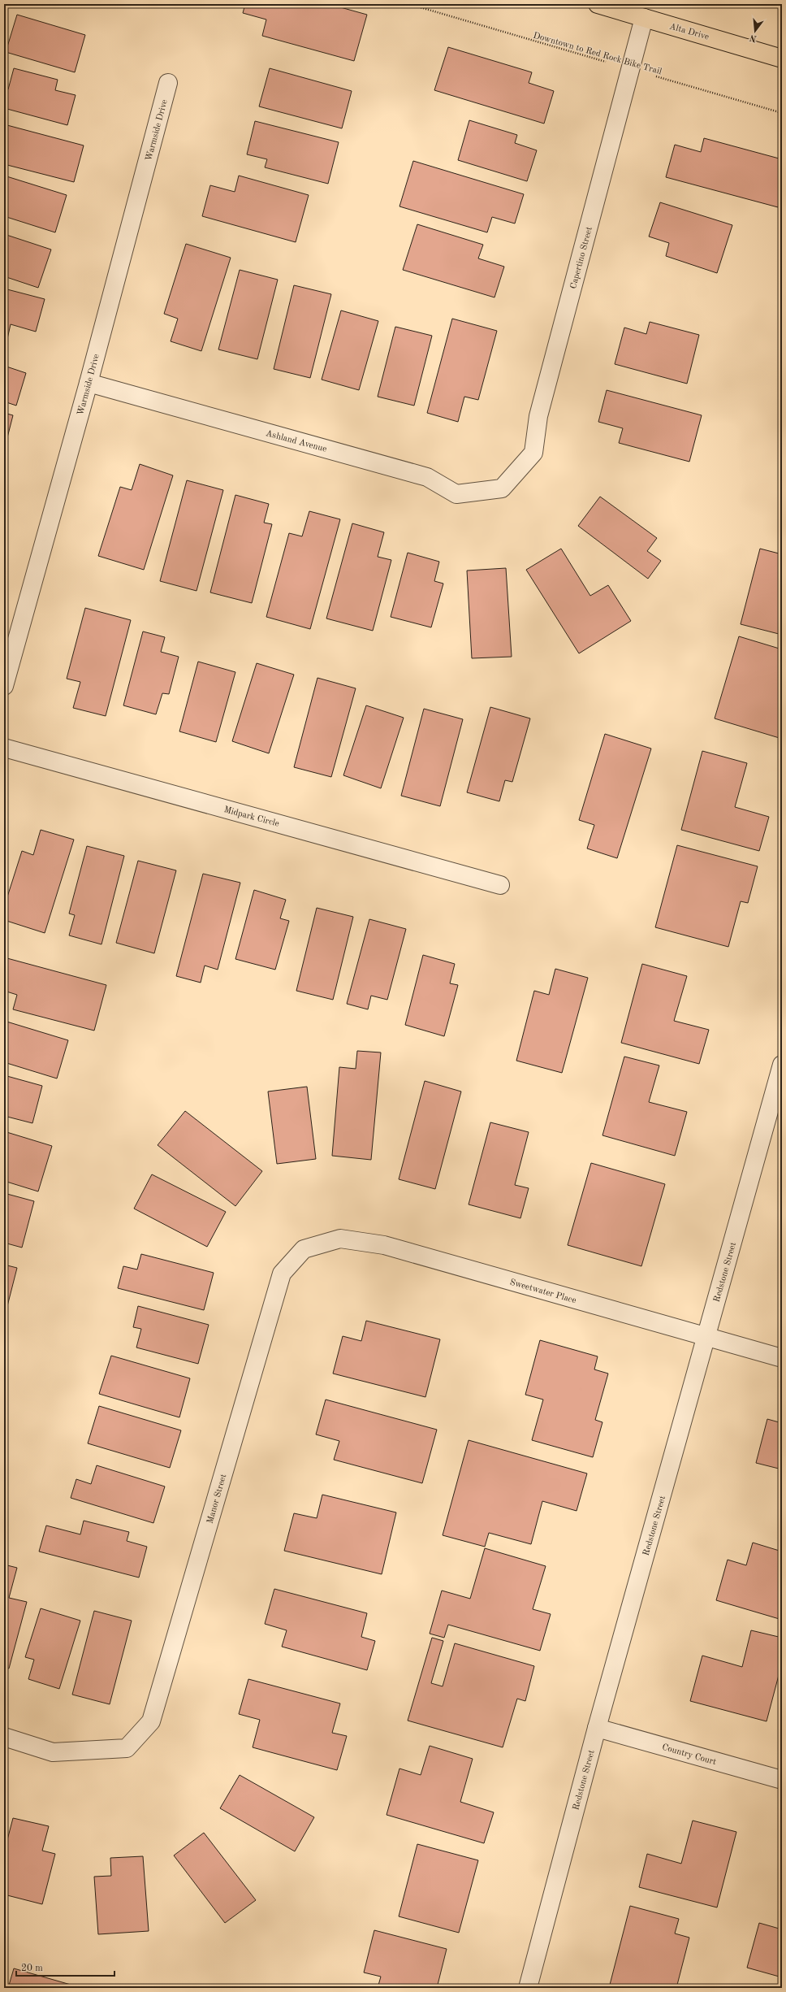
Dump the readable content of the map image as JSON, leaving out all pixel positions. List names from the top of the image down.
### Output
{
  "streets": {
    "main road": ["Alta Drive"],
    "street": [
      "Warmside Drive",
      "Capertino Street",
      "Ashland Avenue",
      "Midpark Circle",
      "Redstone Street",
      "Sweetwater Place",
      "Manor Street",
      "Country Court"
    ],
    "path": ["Downtown to Red Rock Bike Trail"]
  },
  "crossings": [
    ["Alta Drive", "Capertino Street"],
    ["Downtown to Red Rock Bike Trail", "Capertino Street"],
    ["Warmside Drive", "Ashland Avenue"],
    ["Capertino Street", "Ashland Avenue"],
    ["Redstone Street", "Sweetwater Place"],
    ["Redstone Street", "Country Court"],
    ["Sweetwater Place", "Manor Street"]
  ],
  "scale_bar": "20 m",
  "north": "bottom"
}
